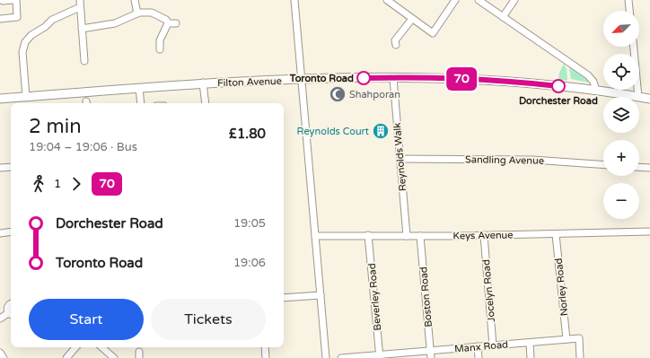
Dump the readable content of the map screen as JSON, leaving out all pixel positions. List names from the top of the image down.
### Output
{
  "streets": {
    "street": [
      "Filton Avenue",
      "Reynolds Walk",
      "Sandling Avenue",
      "Keys Avenue",
      "Norley Road",
      "Jocelyn Road",
      "Beverley Road",
      "Boston Road",
      "Manx Road"
    ]
  },
  "crossings": [
    ["Filton Avenue", "Reynolds Walk"],
    ["Reynolds Walk", "Sandling Avenue"],
    ["Reynolds Walk", "Keys Avenue"],
    ["Keys Avenue", "Norley Road"],
    ["Keys Avenue", "Jocelyn Road"],
    ["Keys Avenue", "Beverley Road"],
    ["Keys Avenue", "Boston Road"],
    ["Norley Road", "Manx Road"],
    ["Jocelyn Road", "Manx Road"],
    ["Beverley Road", "Manx Road"],
    ["Boston Road", "Manx Road"]
  ],
  "places": {
    "other": ["Toronto Road", "Dorchester Road"],
    "mosque": ["Shahporan"],
    "building": ["Reynolds Court"]
  },
  "lines": ["bus line 70"],
  "north": "bottom left",
  "page": {
    "on_map": "70",
    "map_buttons": ["+", "−"],
    "heading": ["2 min", "19:04 – 19:06 · Bus", "£1.80"],
    "legs": ["1", "70"],
    "list": [
      {
        "name": "Dorchester Road",
        "value": "19:05"
      },
      {
        "name": "Toronto Road",
        "value": "19:06"
      }
    ],
    "buttons": ["Start", "Tickets"]
  }
}
